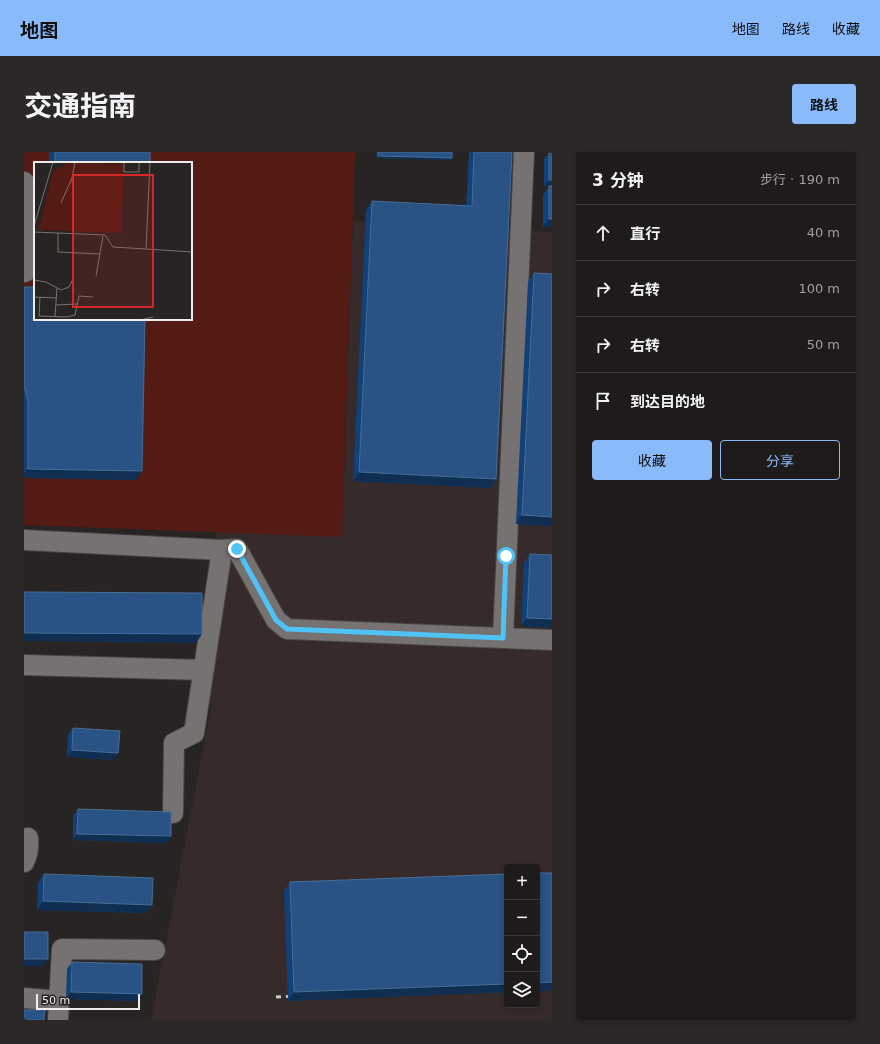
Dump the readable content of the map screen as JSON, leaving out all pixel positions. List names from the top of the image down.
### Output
{
  "scale_bar": "50 m",
  "page": {
    "header": "地图",
    "nav": ["地图", "路线", "收藏"],
    "title": "交通指南",
    "buttons": [
      "路线",
      ["收藏", "分享"]
    ],
    "heading": ["3 分钟", "步行 · 190 m"],
    "list": [
      ["直行", "40 m"],
      ["右转", "100 m"],
      ["右转", "50 m"],
      "到达目的地"
    ],
    "map_buttons": ["+", "−"],
    "scale": "50 m"
  }
}
